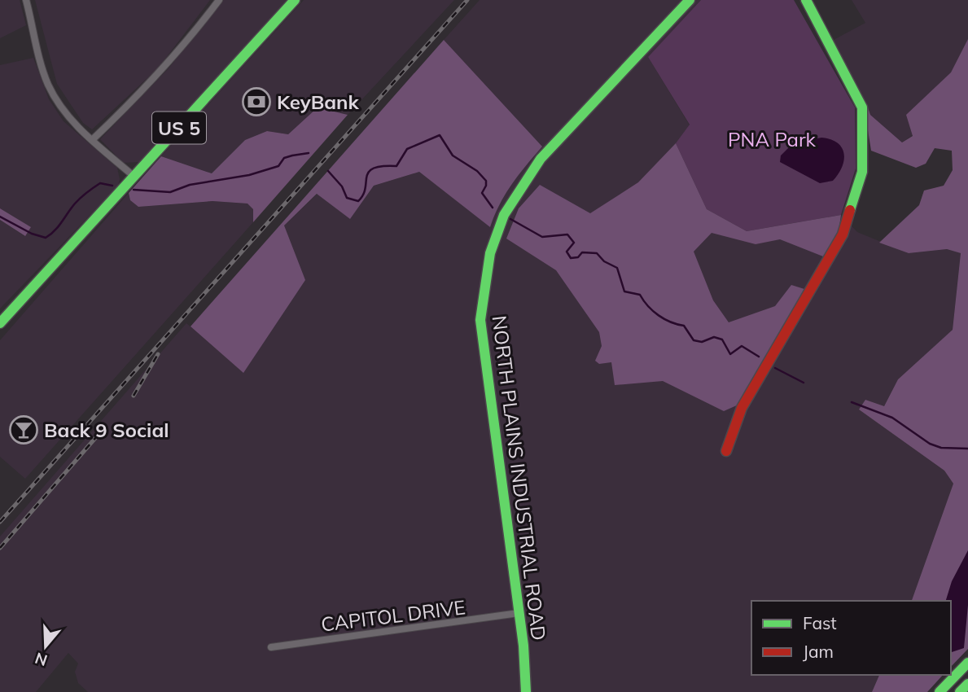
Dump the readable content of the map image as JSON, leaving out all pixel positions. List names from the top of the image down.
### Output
{
  "streets": {
    "main road": ["US 5", "NORTH PLAINS INDUSTRIAL ROAD"],
    "street": ["CAPITOL DRIVE"]
  },
  "crossings": [
    ["NORTH PLAINS INDUSTRIAL ROAD", "CAPITOL DRIVE"]
  ],
  "parks": ["PNA Park"],
  "places": {
    "bank": ["KeyBank"],
    "bar": ["Back 9 Social"]
  },
  "legend": ["Fast", "Jam"],
  "north": "bottom"
}
